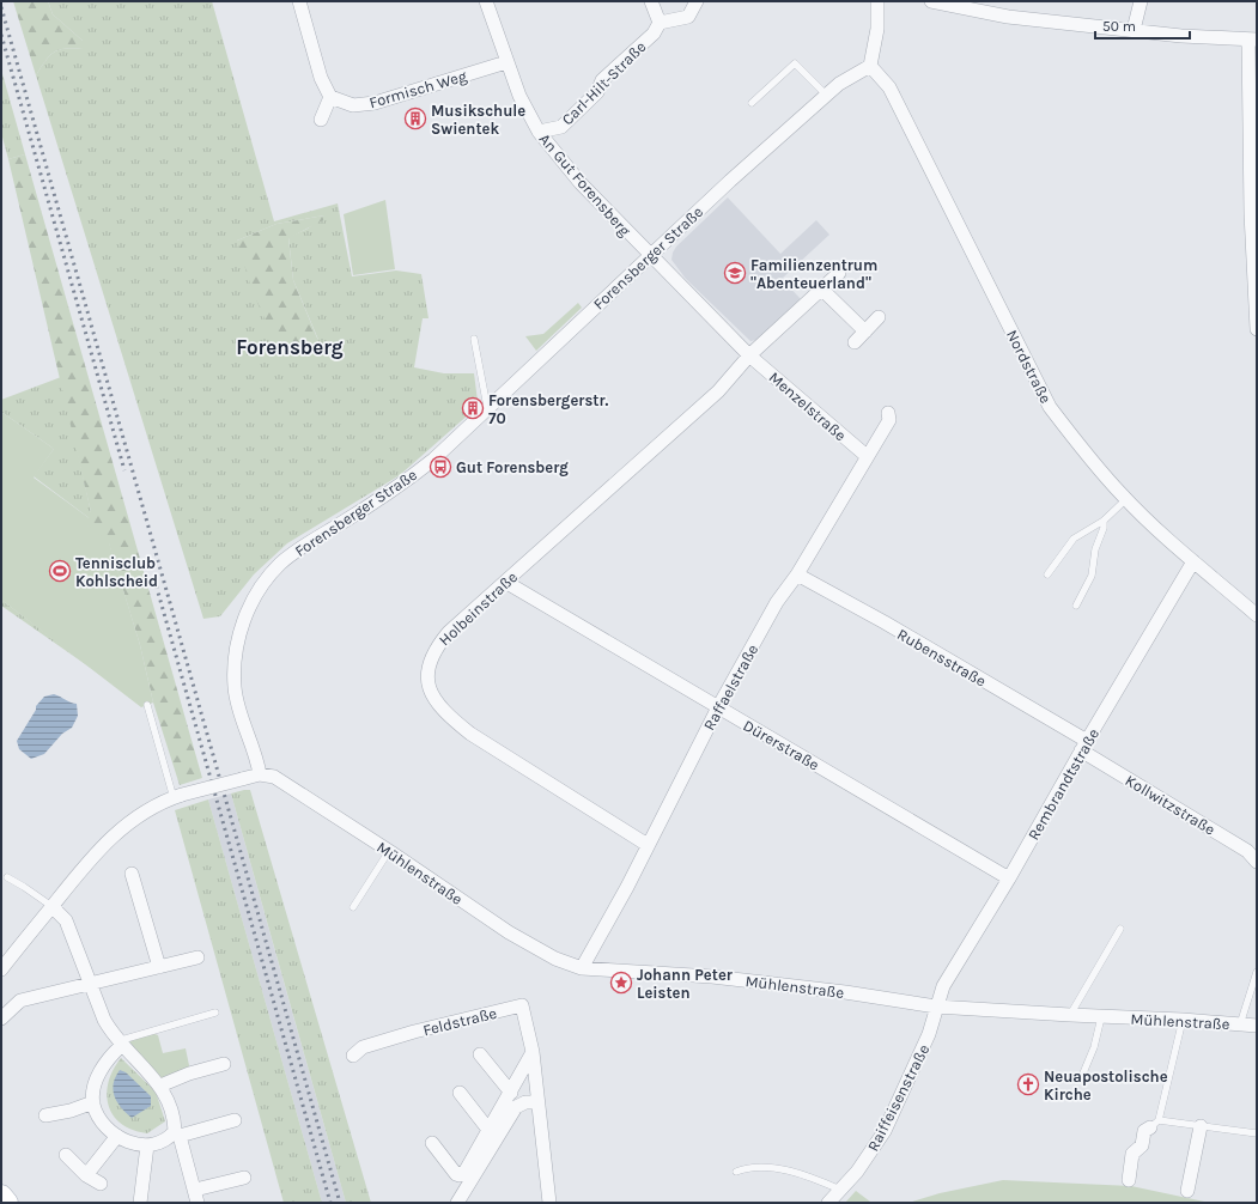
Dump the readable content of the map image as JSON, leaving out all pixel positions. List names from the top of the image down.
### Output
{
  "streets": {
    "street": [
      "Carl-Hilt-Straße",
      "Formisch Weg",
      "An Gut Forensberg",
      "Forensberger Straße",
      "Nordstraße",
      "Menzelstraße",
      "Holbeinstraße",
      "Rubensstraße",
      "Raffaelstraße",
      "Dürerstraße",
      "Rembrandtstraße",
      "Kollwitzstraße",
      "Mühlenstraße",
      "Feldstraße",
      "Raiffeisenstraße"
    ]
  },
  "crossings": [
    ["Carl-Hilt-Straße", "An Gut Forensberg"],
    ["Formisch Weg", "An Gut Forensberg"],
    ["An Gut Forensberg", "Forensberger Straße"],
    ["An Gut Forensberg", "Menzelstraße"],
    ["Forensberger Straße", "Nordstraße"],
    ["Forensberger Straße", "Menzelstraße"],
    ["Forensberger Straße", "Mühlenstraße"],
    ["Nordstraße", "Rembrandtstraße"],
    ["Menzelstraße", "Holbeinstraße"],
    ["Menzelstraße", "Raffaelstraße"],
    ["Holbeinstraße", "Raffaelstraße"],
    ["Holbeinstraße", "Dürerstraße"],
    ["Rubensstraße", "Raffaelstraße"],
    ["Rubensstraße", "Rembrandtstraße"],
    ["Rubensstraße", "Kollwitzstraße"],
    ["Raffaelstraße", "Dürerstraße"],
    ["Raffaelstraße", "Mühlenstraße"],
    ["Dürerstraße", "Rembrandtstraße"],
    ["Rembrandtstraße", "Kollwitzstraße"],
    ["Rembrandtstraße", "Mühlenstraße"],
    ["Rembrandtstraße", "Raiffeisenstraße"],
    ["Mühlenstraße", "Raiffeisenstraße"]
  ],
  "districts": ["Forensberg"],
  "places": {
    "building": ["Musikschule Swientek", "Forensbergerstr. 70"],
    "school or university": ["Familienzentrum \"Abenteuerland\""],
    "bus stop": ["Gut Forensberg"],
    "sports": ["Tennisclub Kohlscheid"],
    "place": ["Johann Peter Leisten"],
    "church": ["Neuapostolische Kirche"]
  },
  "scale_bar": "50 m"
}
